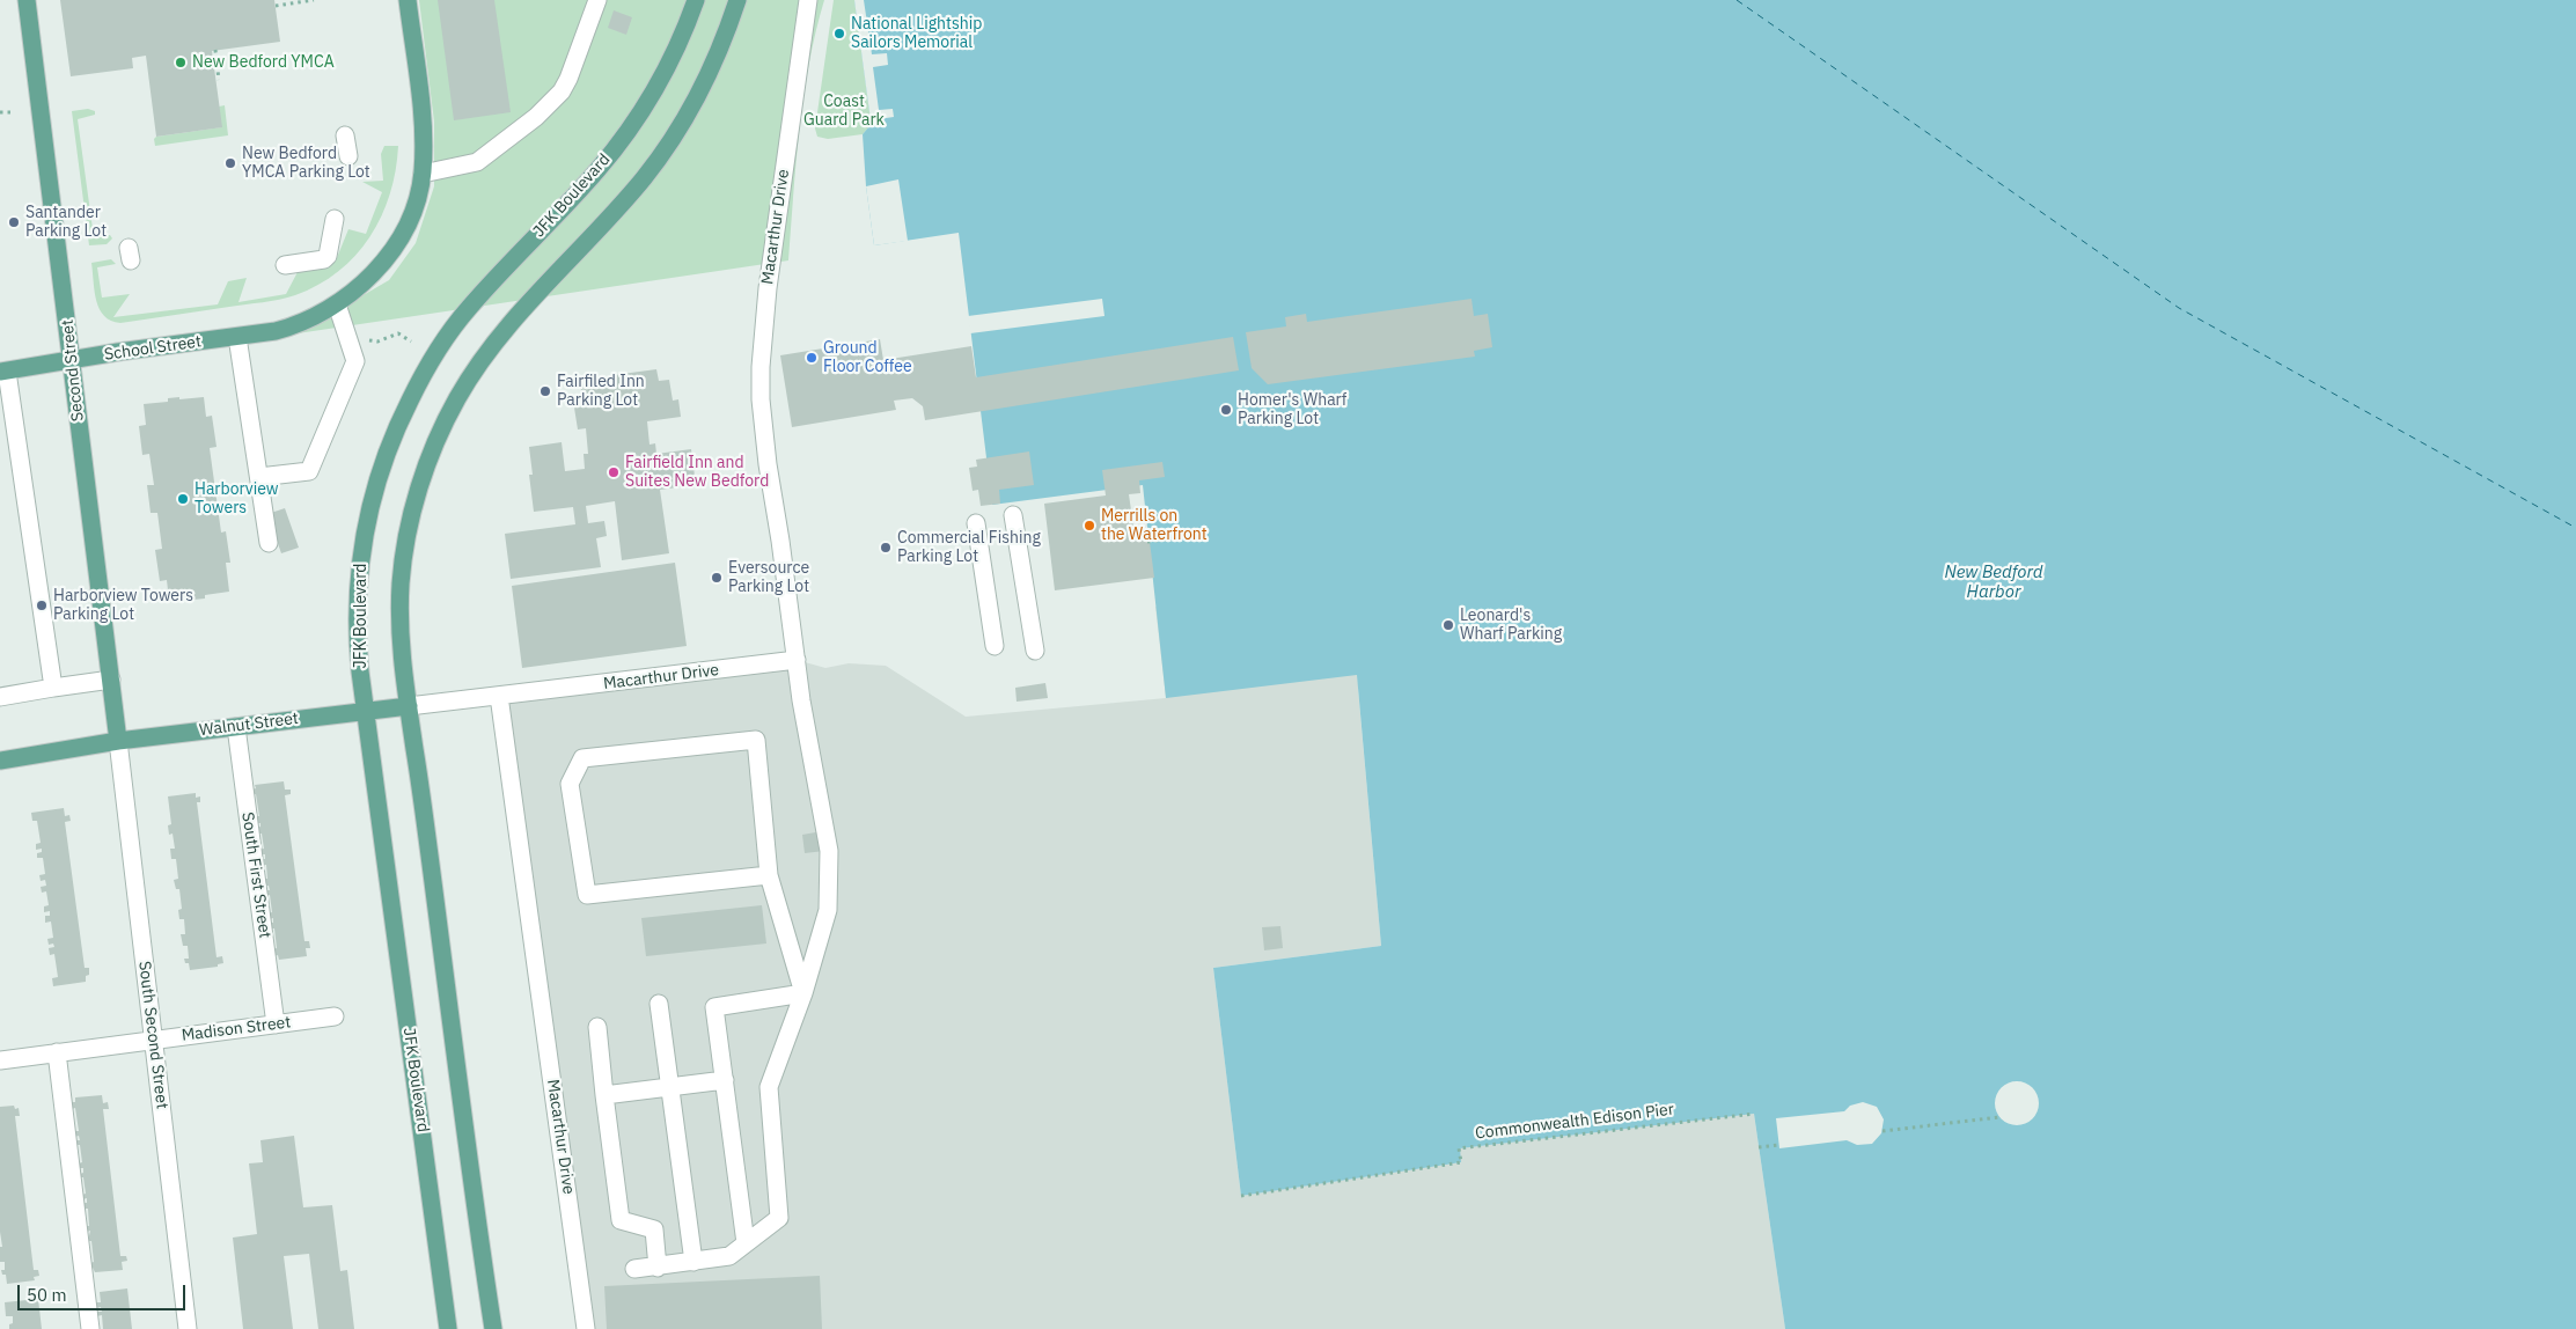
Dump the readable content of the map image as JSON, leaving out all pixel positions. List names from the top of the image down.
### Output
{
  "streets": {
    "main road": [
      "JFK Boulevard",
      "School Street",
      "Second Street",
      "Walnut Street"
    ],
    "street": [
      "Macarthur Drive",
      "South First Street",
      "Madison Street",
      "South Second Street"
    ],
    "path": ["Commonwealth Edison Pier"]
  },
  "crossings": [
    ["JFK Boulevard", "Walnut Street"],
    ["Macarthur Drive", "Walnut Street"],
    ["School Street", "Second Street"],
    ["Second Street", "Walnut Street"],
    ["Second Street", "South Second Street"],
    ["Walnut Street", "South First Street"],
    ["Walnut Street", "South Second Street"],
    ["South First Street", "Madison Street"],
    ["Madison Street", "South Second Street"]
  ],
  "water": ["New Bedford Harbor"],
  "parks": ["Coast Guard Park"],
  "places": [
    "National Lightship Sailors Memorial",
    "New Bedford YMCA",
    "New Bedford YMCA Parking Lot",
    "Santander Parking Lot",
    "Ground Floor Coffee",
    "Fairfiled Inn Parking Lot",
    "Homer's Wharf Parking Lot",
    "Fairfield Inn and Suites New Bedford",
    "Harborview Towers",
    "Merrills on the Waterfront",
    "Commercial Fishing Parking Lot",
    "Eversource Parking Lot",
    "Harborview Towers Parking Lot",
    "Leonard's Wharf Parking"
  ],
  "scale_bar": "50 m"
}
